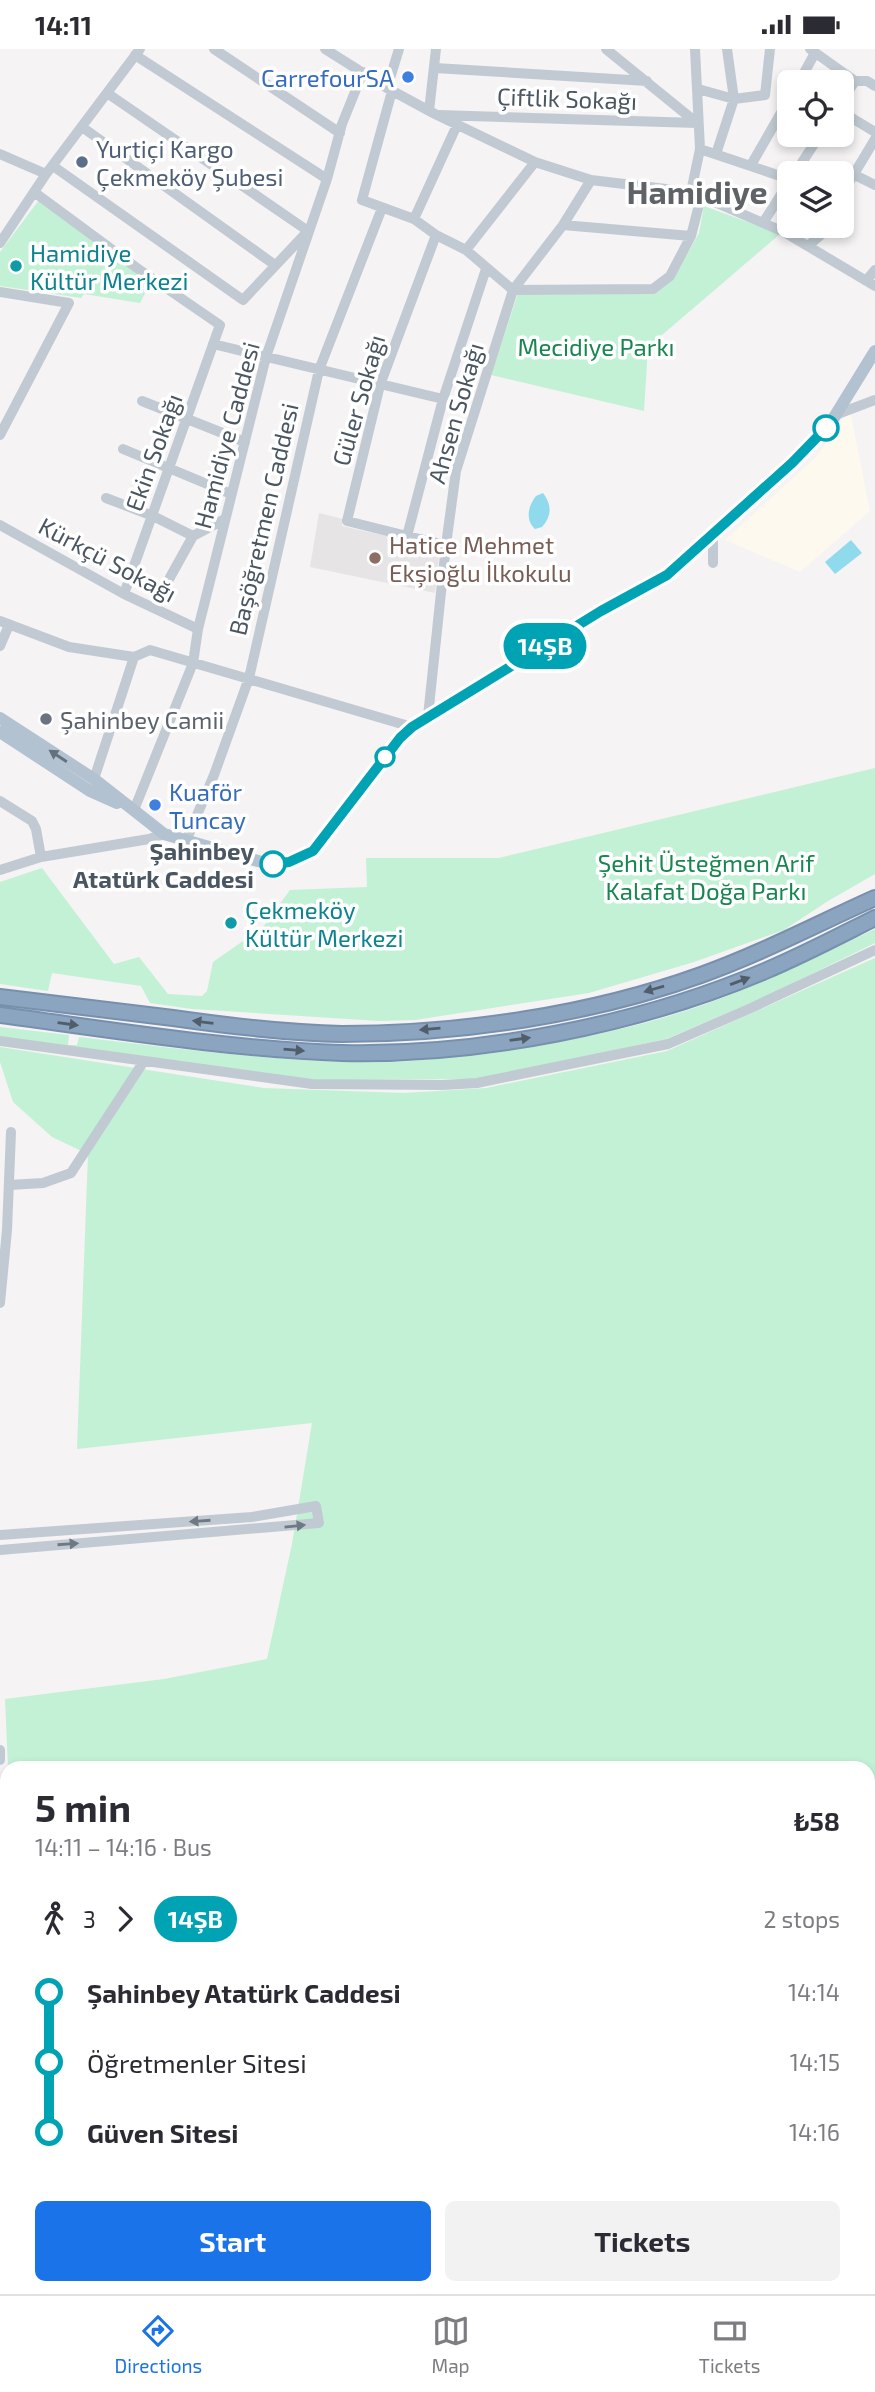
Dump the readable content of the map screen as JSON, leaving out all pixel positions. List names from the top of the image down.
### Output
{
  "streets": {
    "street": [
      "Çiftlik Sokağı",
      "Güler Sokağı",
      "Ahsen Sokağı",
      "Hamidiye Caddesi",
      "Ekin Sokağı",
      "Başöğretmen Caddesi",
      "Kürkçü Sokağı"
    ]
  },
  "crossings": [
    ["Hamidiye Caddesi", "Kürkçü Sokağı"],
    ["Ekin Sokağı", "Kürkçü Sokağı"]
  ],
  "districts": ["Hamidiye"],
  "parks": ["Mecidiye Parkı", "Şehit Üsteğmen Arif Kalafat Doğa Parkı"],
  "places": [
    "CarrefourSA",
    "Yurtiçi Kargo Çekmeköy Şubesi",
    "Hamidiye Kültür Merkezi",
    "Hatice Mehmet Ekşioğlu İlkokulu",
    "Şahinbey Camii",
    "Kuaför Tuncay",
    "Şahinbey Atatürk Caddesi",
    "Çekmeköy Kültür Merkezi"
  ],
  "lines": ["bus line 14ŞB"],
  "page": {
    "status": "14:11",
    "on_map": "14ŞB",
    "heading": ["5 min", "14:11 – 14:16 · Bus", "₺58"],
    "legs": ["3", "14ŞB", "2 stops"],
    "list": [
      {
        "name": "Şahinbey Atatürk Caddesi",
        "value": "14:14"
      },
      {
        "name": "Öğretmenler Sitesi",
        "value": "14:15"
      },
      {
        "name": "Güven Sitesi",
        "value": "14:16"
      }
    ],
    "buttons": ["Start", "Tickets"],
    "tabs": ["Directions", "Map", "Tickets"]
  }
}
